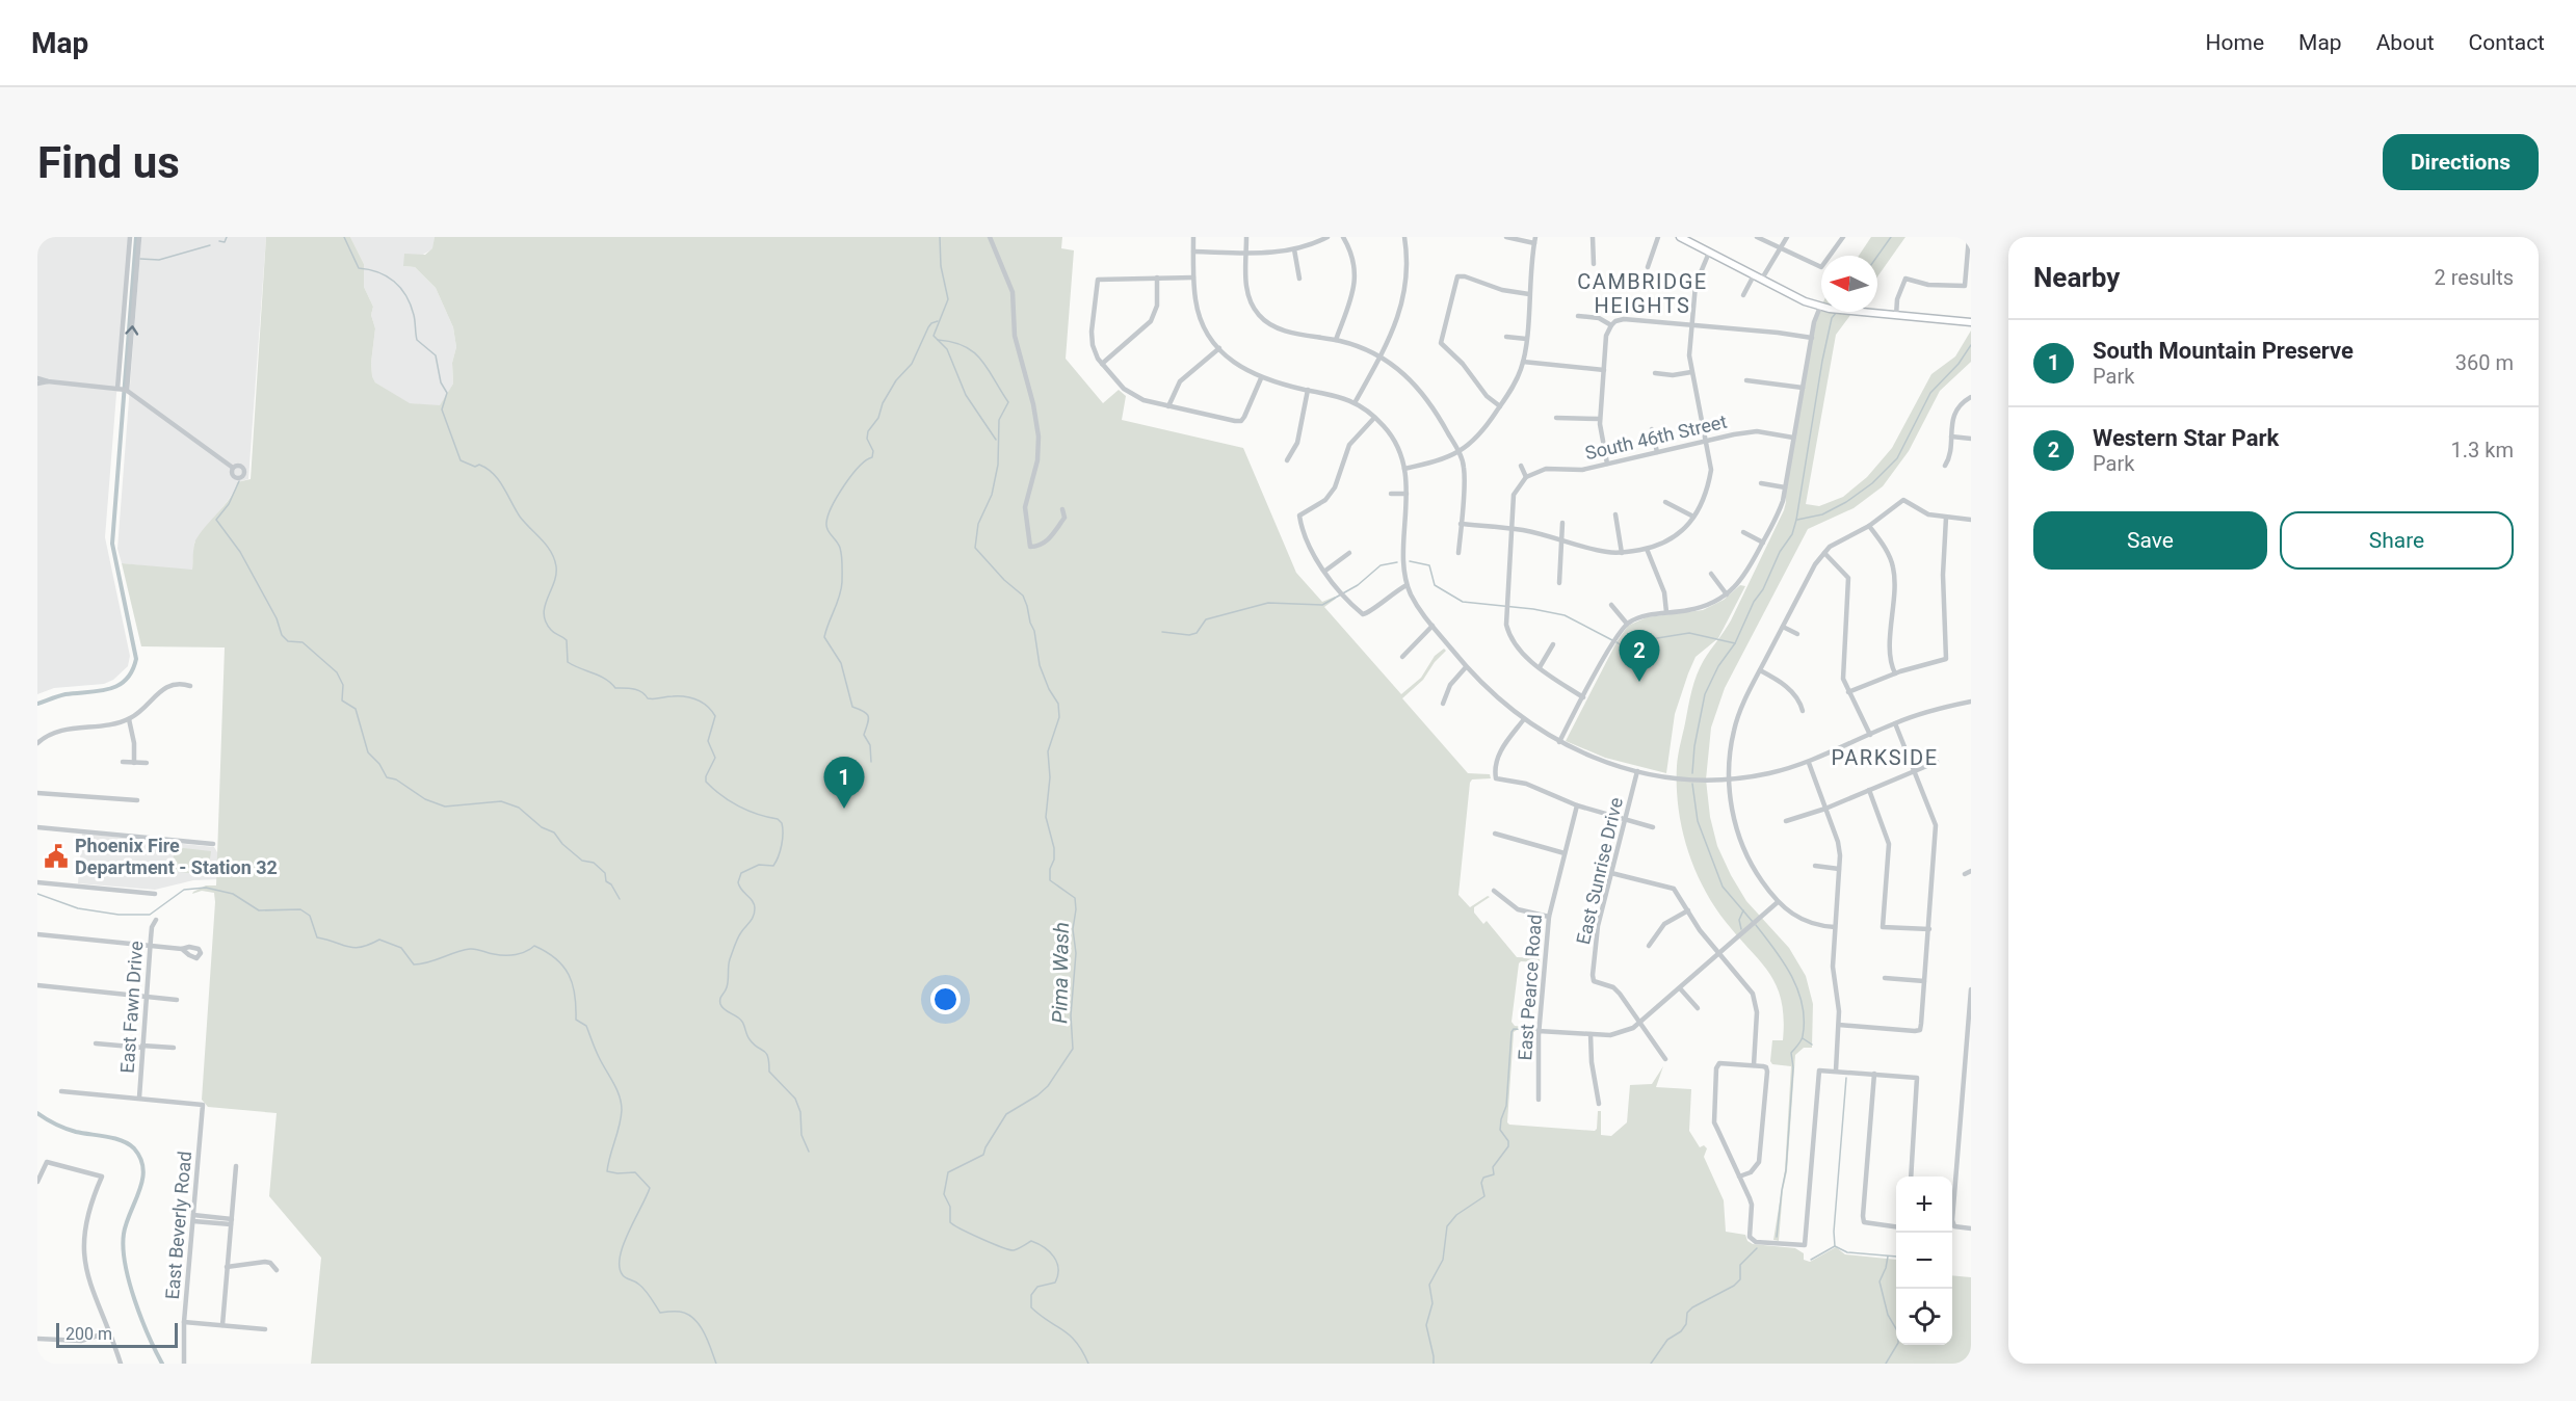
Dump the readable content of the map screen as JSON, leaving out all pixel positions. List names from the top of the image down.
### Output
{
  "streets": {
    "street": [
      "South 46th Street",
      "East Sunrise Drive",
      "East Pearce Road",
      "East Fawn Drive",
      "East Beverly Road"
    ]
  },
  "crossings": [
    ["East Fawn Drive", "East Beverly Road"]
  ],
  "districts": ["CAMBRIDGE HEIGHTS", "PARKSIDE"],
  "water": ["Pima Wash"],
  "places": {
    "public building": ["Phoenix Fire Department - Station 32"]
  },
  "scale_bar": "200 m",
  "north": "left",
  "page": {
    "header": "Map",
    "nav": [
      "Home",
      "Map",
      "About",
      "Contact"
    ],
    "buttons": [
      "Directions",
      ["Save", "Share"]
    ],
    "title": "Find us",
    "heading": ["Nearby", "2 results"],
    "list": [
      {
        "mark": "1",
        "name": "South Mountain Preserve",
        "note": "Park",
        "value": "360 m"
      },
      {
        "mark": "2",
        "name": "Western Star Park",
        "note": "Park",
        "value": "1.3 km"
      }
    ],
    "pins": ["2", "1"],
    "map_buttons": ["+", "−"],
    "scale": "200 m"
  }
}
